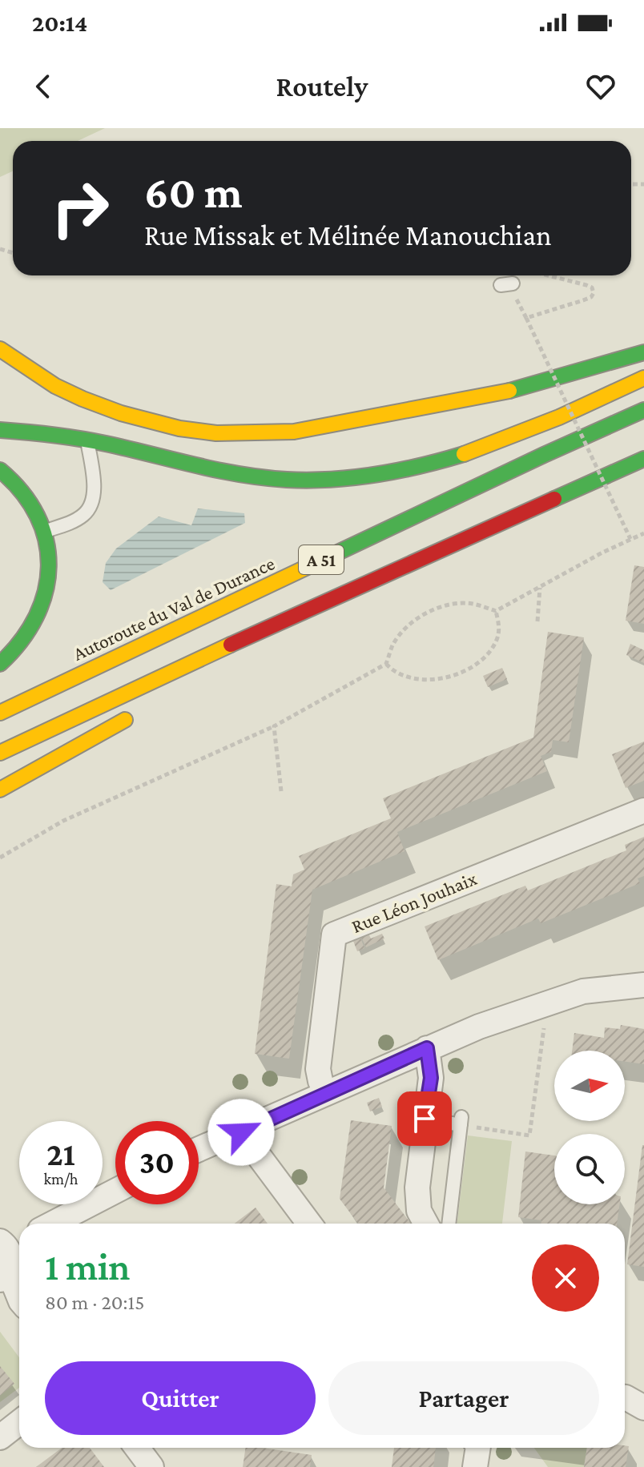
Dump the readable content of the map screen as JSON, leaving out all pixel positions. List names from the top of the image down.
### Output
{
  "streets": {
    "highway": ["A 51", "Autoroute du Val de Durance"],
    "street": ["Rue Léon Jouhaix"]
  },
  "north": "right",
  "page": {
    "status": "20:14",
    "header": "Routely",
    "turn": ["60 m", "Rue Missak et Mélinée Manouchian"],
    "speed": "21 km/h",
    "limit": "30",
    "heading": ["1 min", "80 m · 20:15"],
    "buttons": ["Quitter", "Partager"]
  }
}
